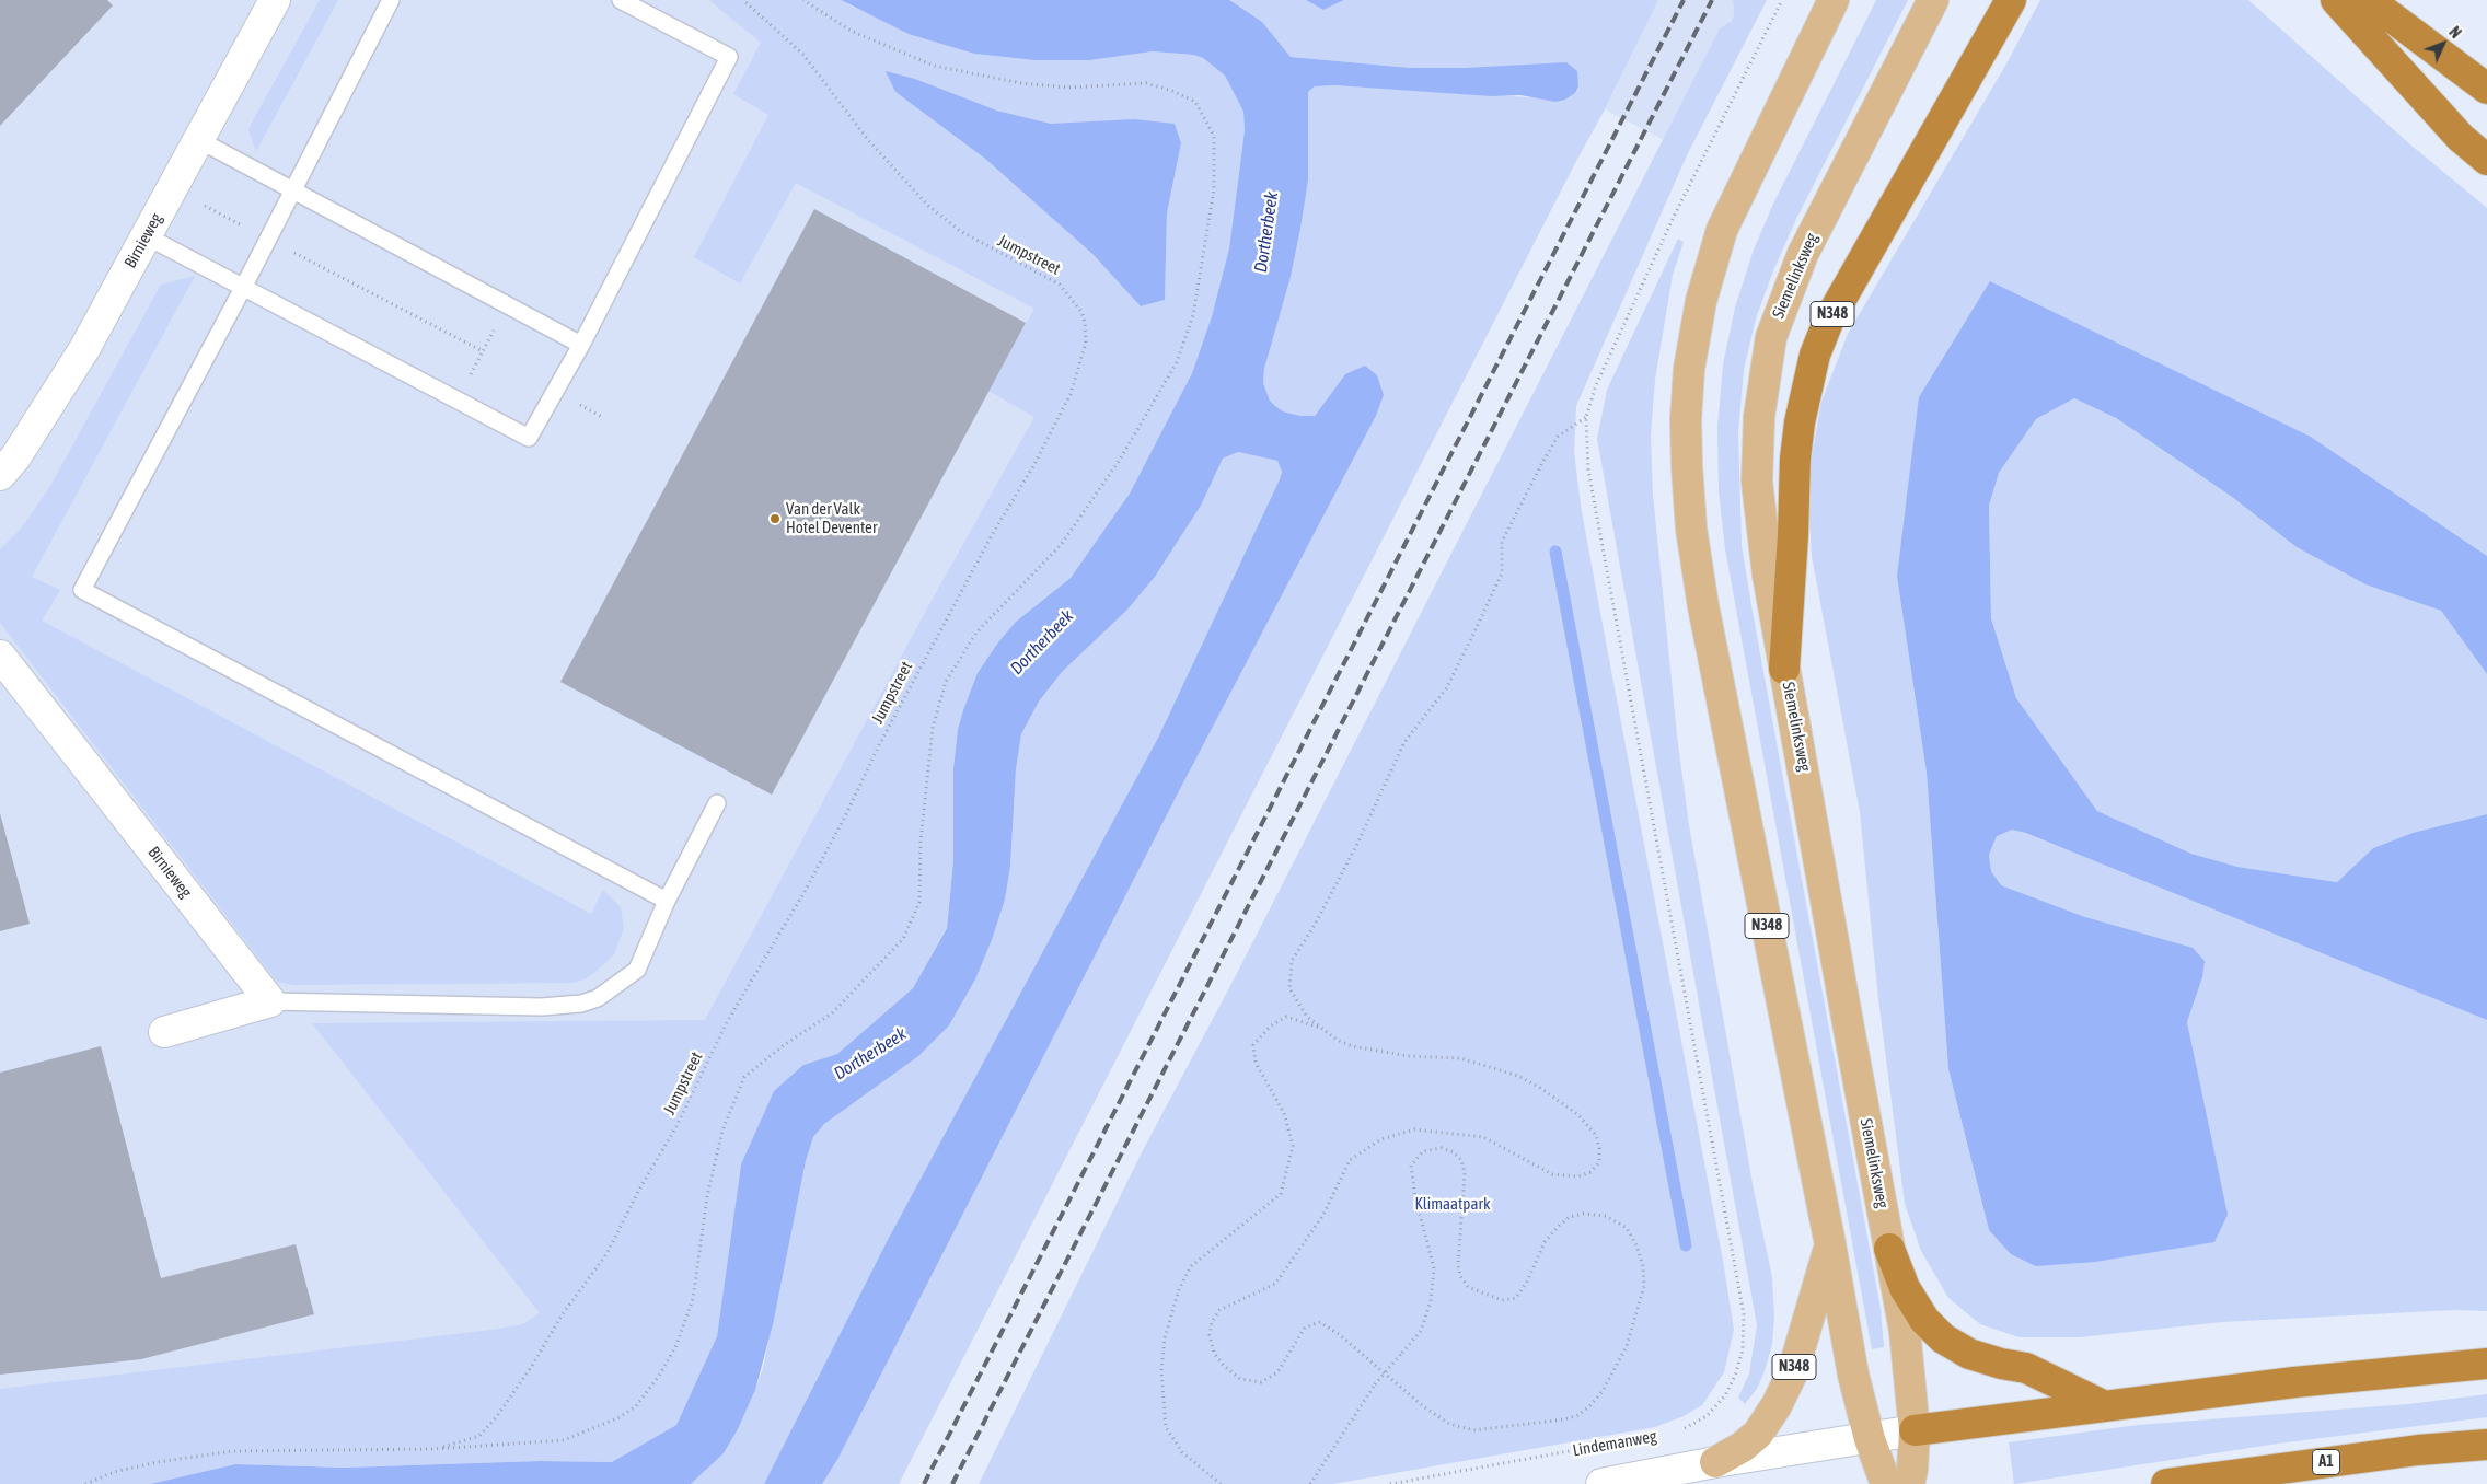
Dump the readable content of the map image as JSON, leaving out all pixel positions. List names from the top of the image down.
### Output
{
  "streets": {
    "highway": ["N348", "A1"],
    "main road": ["Siemelinksweg"],
    "street": ["Birnieweg"],
    "path": ["Jumpstreet", "Lindemanweg"]
  },
  "crossings": [
    ["Siemelinksweg", "N348"]
  ],
  "water": ["Dortherbeek"],
  "parks": ["Klimaatpark"],
  "places": ["Van der Valk Hotel Deventer"],
  "north": "top right"
}
